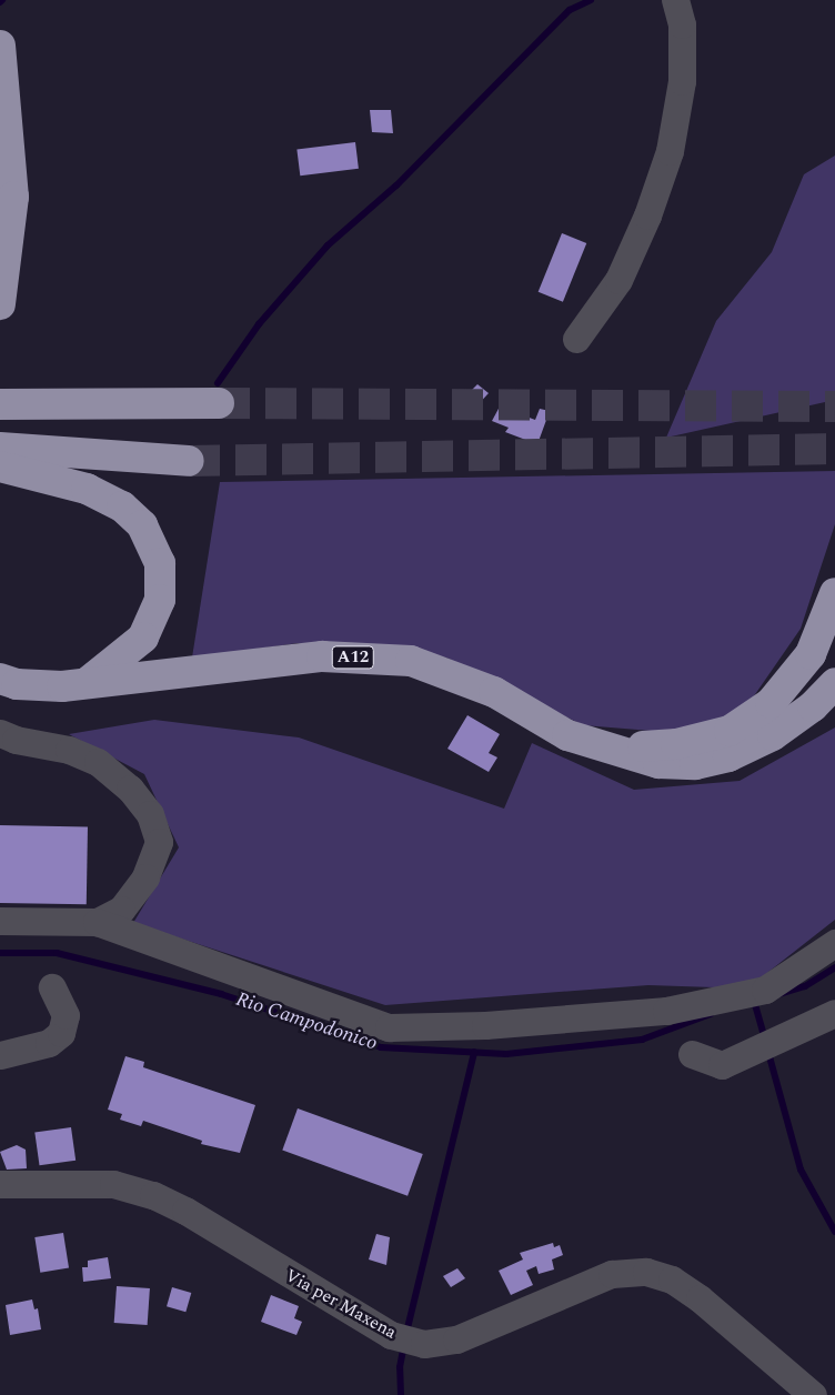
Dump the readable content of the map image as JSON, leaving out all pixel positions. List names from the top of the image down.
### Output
{
  "streets": {
    "highway": ["A12"],
    "street": ["Via per Maxena"]
  },
  "water": ["Rio Campodonico"]
}
